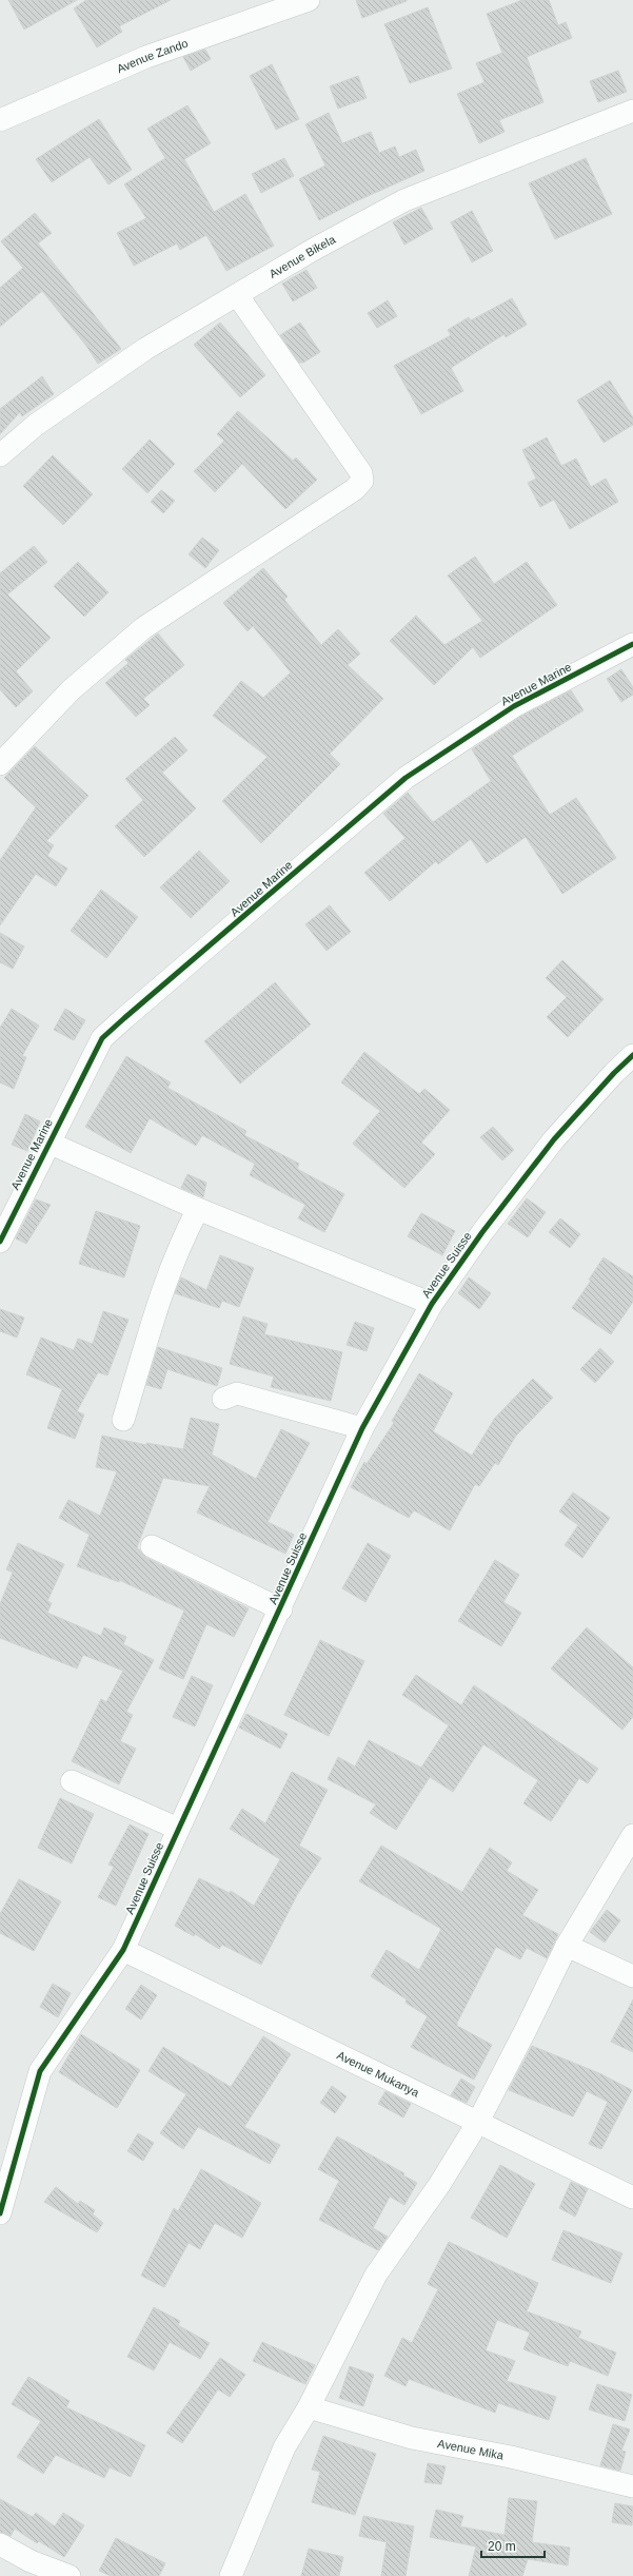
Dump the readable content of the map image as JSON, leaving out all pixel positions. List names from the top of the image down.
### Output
{
  "streets": {
    "street": [
      "Avenue Zando",
      "Avenue Bikela",
      "Avenue Marine",
      "Avenue Suisse",
      "Avenue Mukanya",
      "Avenue Mika"
    ]
  },
  "crossings": [
    ["Avenue Suisse", "Avenue Mukanya"]
  ],
  "scale_bar": "20 m"
}
